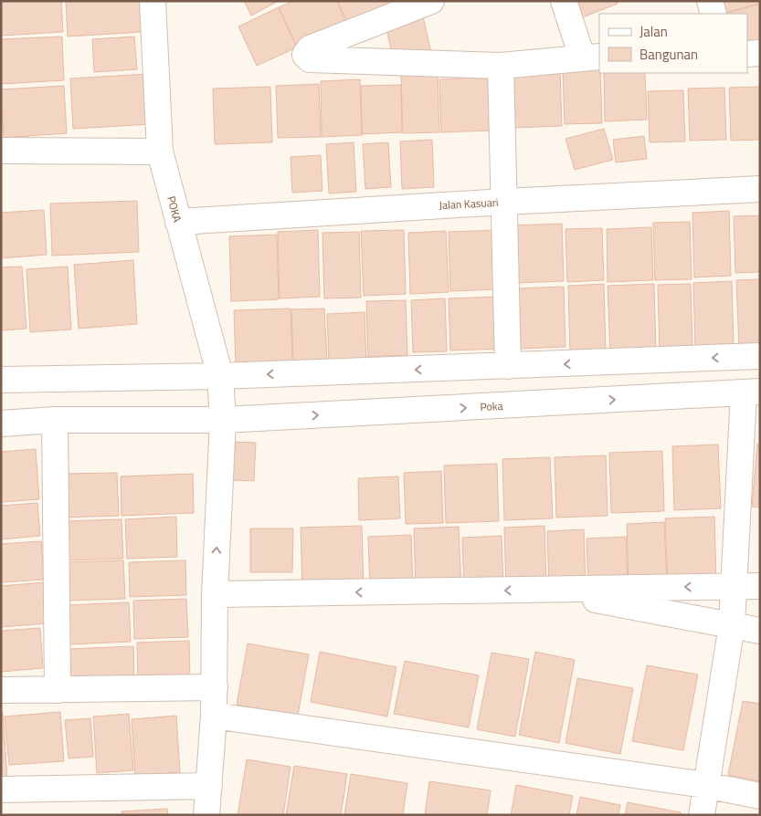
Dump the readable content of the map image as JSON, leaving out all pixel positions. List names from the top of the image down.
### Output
{
  "streets": {
    "street": ["Jalan Kasuari", "POKA", "Poka"]
  },
  "crossings": [
    ["Jalan Kasuari", "POKA"],
    ["POKA", "Poka"]
  ],
  "legend": ["Jalan", "Bangunan"]
}
